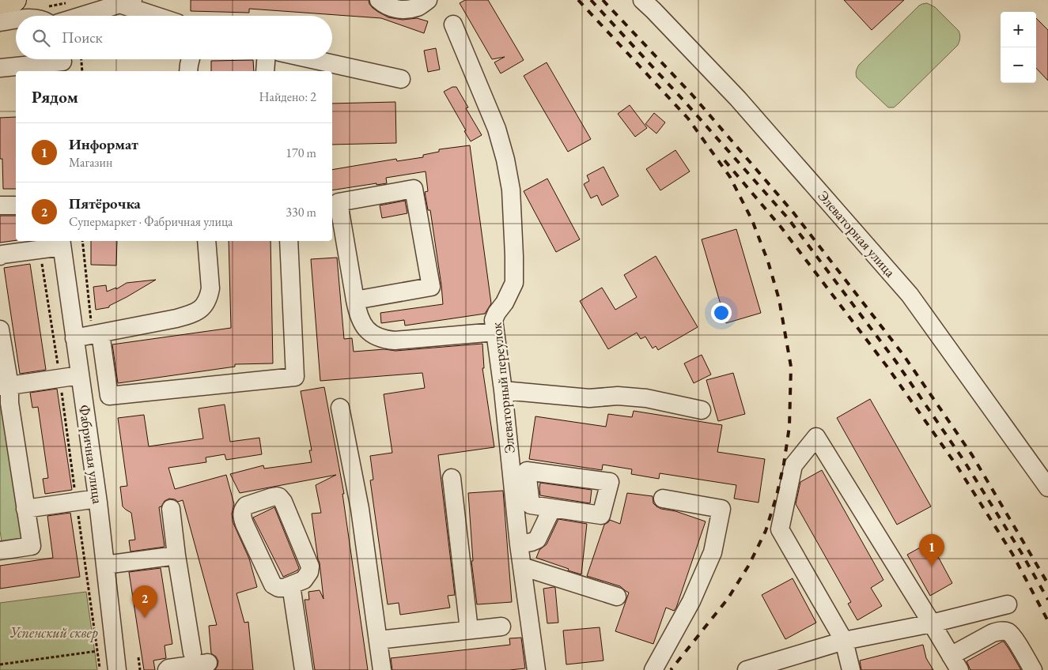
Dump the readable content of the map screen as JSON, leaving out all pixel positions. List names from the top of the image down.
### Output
{
  "streets": {
    "street": ["Элеваторная улица", "Элеваторный переулок", "Фабричная улица"]
  },
  "parks": ["Успенский сквер"],
  "page": {
    "map_buttons": ["+", "−"],
    "search": "Поиск",
    "heading": ["Рядом", "Найдено: 2"],
    "list": [
      {
        "mark": "1",
        "name": "Информат",
        "note": "Магазин",
        "value": "170 m"
      },
      {
        "mark": "2",
        "name": "Пятёрочка",
        "note": "Супермаркет · Фабричная улица",
        "value": "330 m"
      }
    ],
    "pins": ["1", "2"]
  }
}
